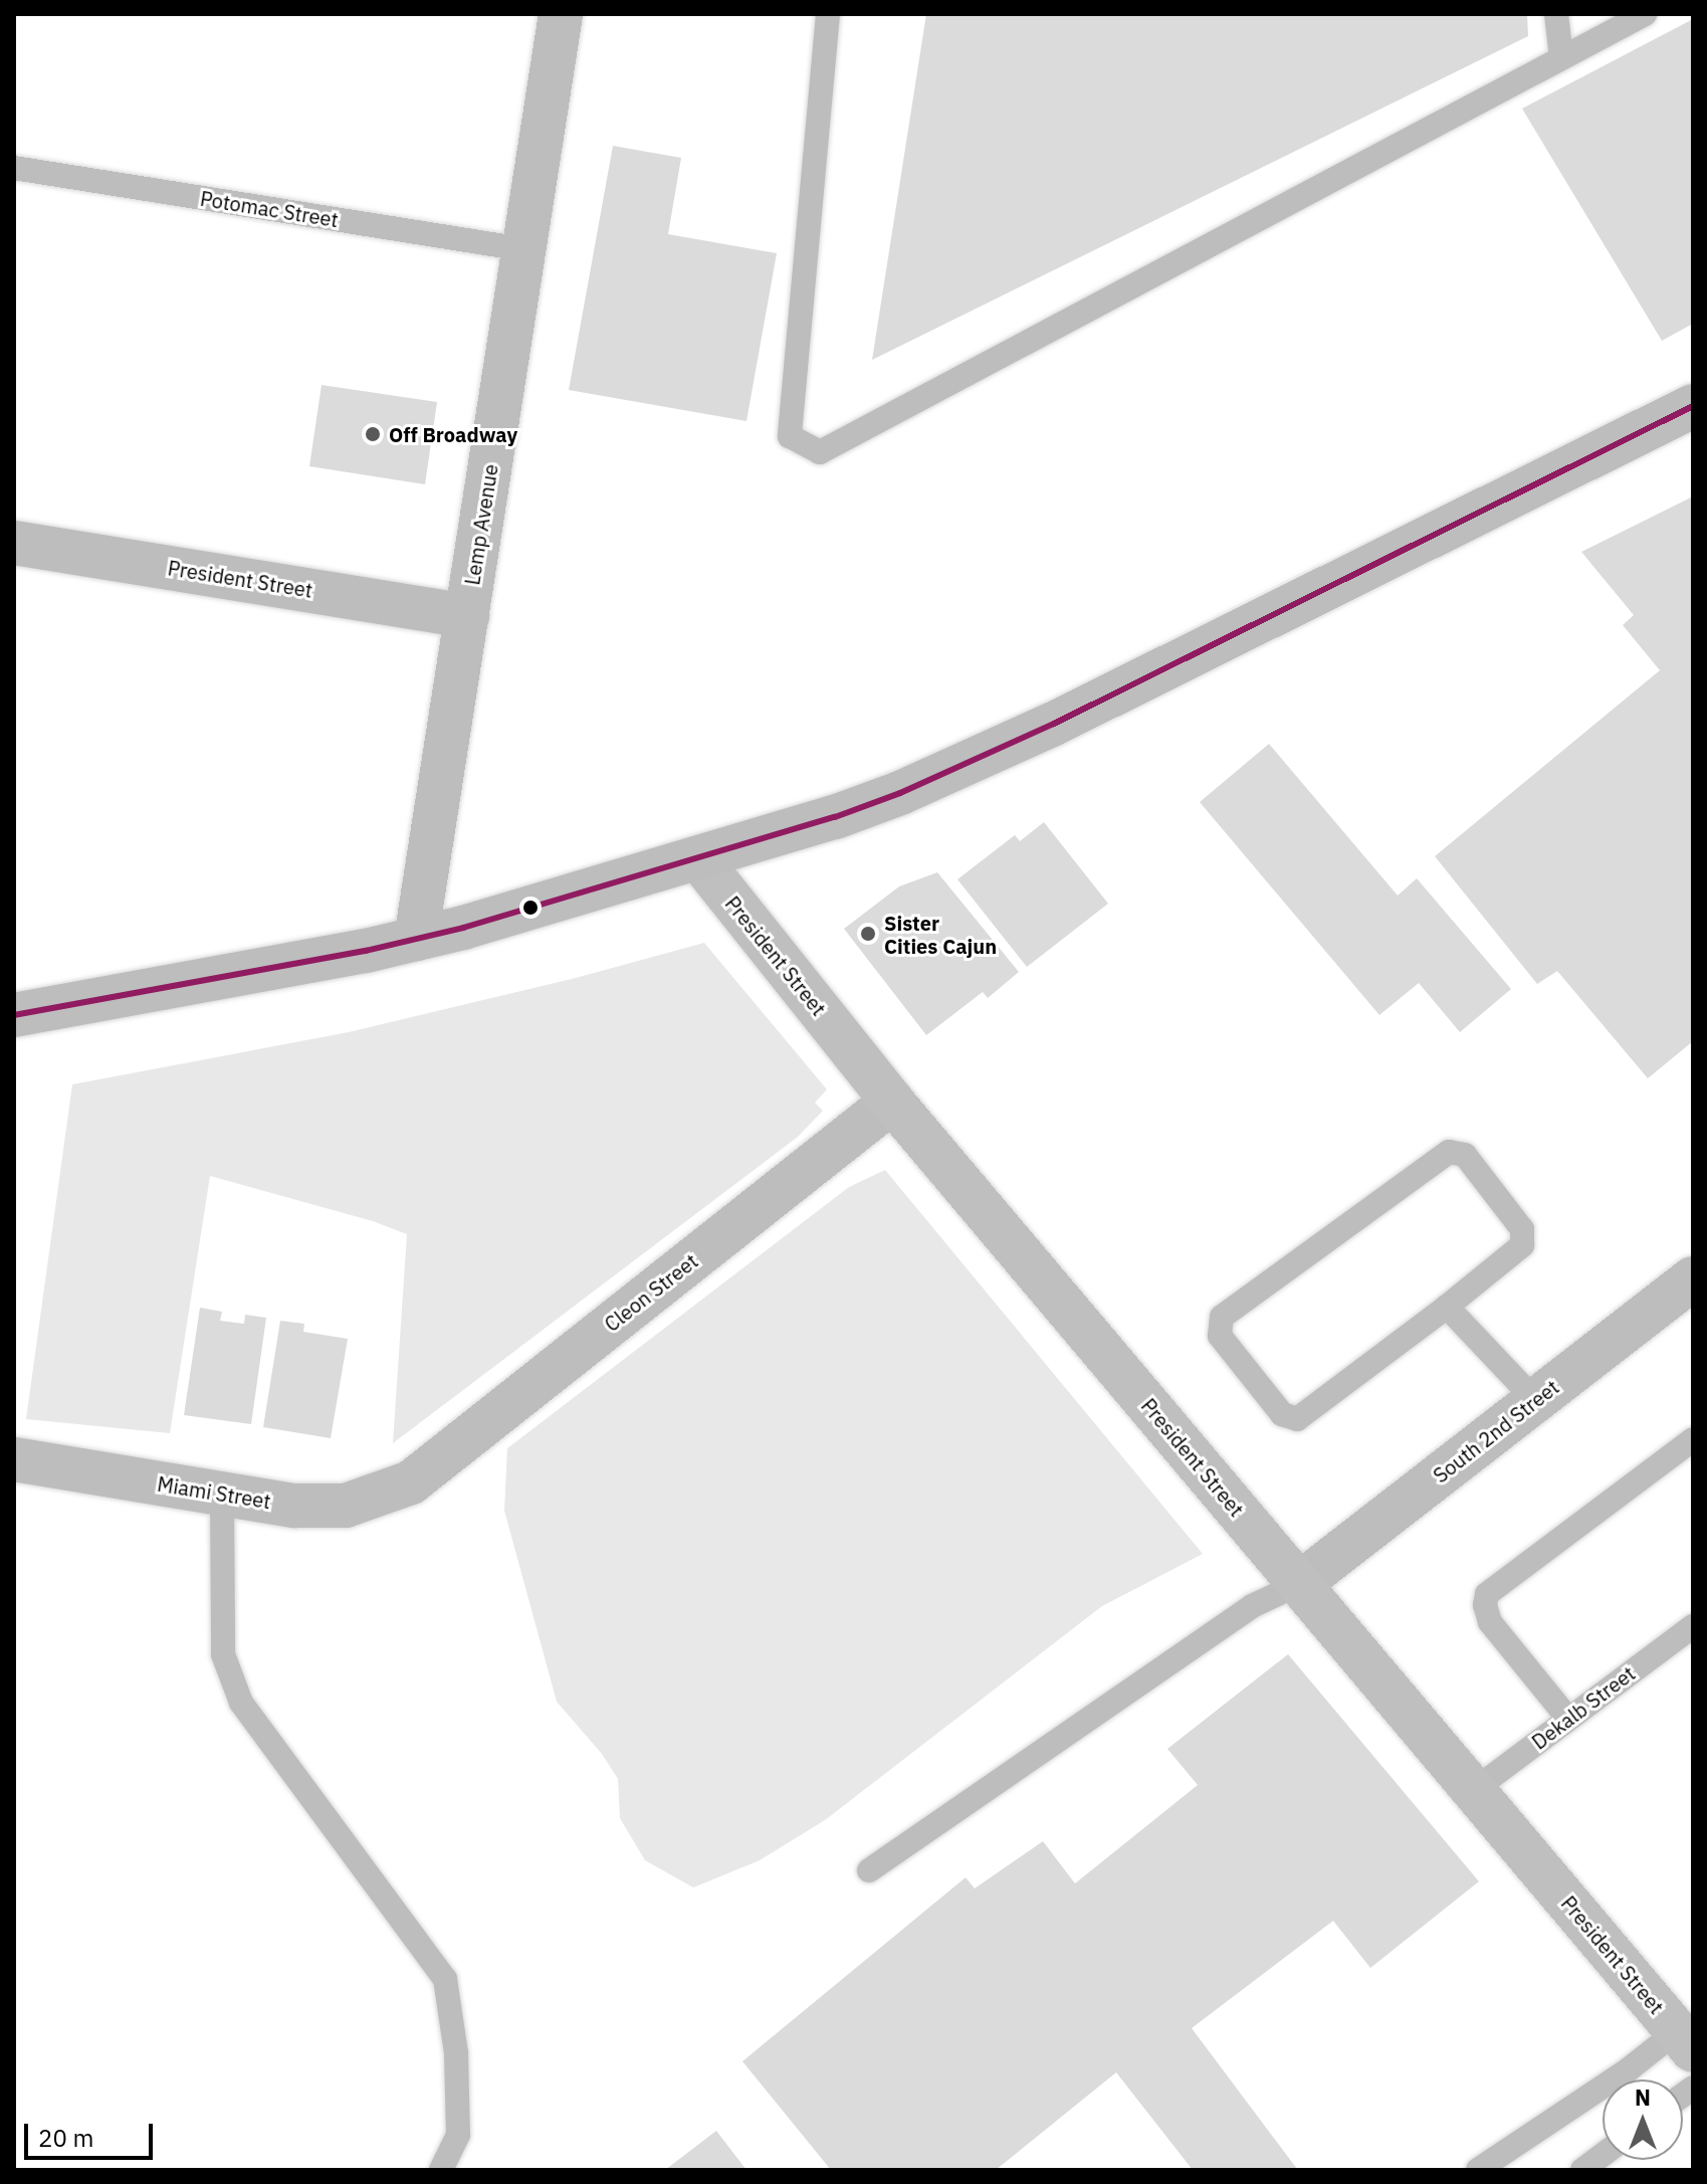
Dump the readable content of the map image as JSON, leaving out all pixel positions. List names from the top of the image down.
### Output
{
  "streets": {
    "street": [
      "Lemp Avenue",
      "President Street",
      "Cleon Street",
      "South 2nd Street",
      "Miami Street"
    ],
    "lane": ["Potomac Street", "Dekalb Street"]
  },
  "crossings": [
    ["Potomac Street", "Lemp Avenue"],
    ["Lemp Avenue", "President Street"],
    ["President Street", "Cleon Street"],
    ["President Street", "South 2nd Street"],
    ["President Street", "Dekalb Street"],
    ["Cleon Street", "Miami Street"]
  ],
  "places": ["Off Broadway", "Sister Cities Cajun"],
  "scale_bar": "20 m",
  "north": "top"
}
